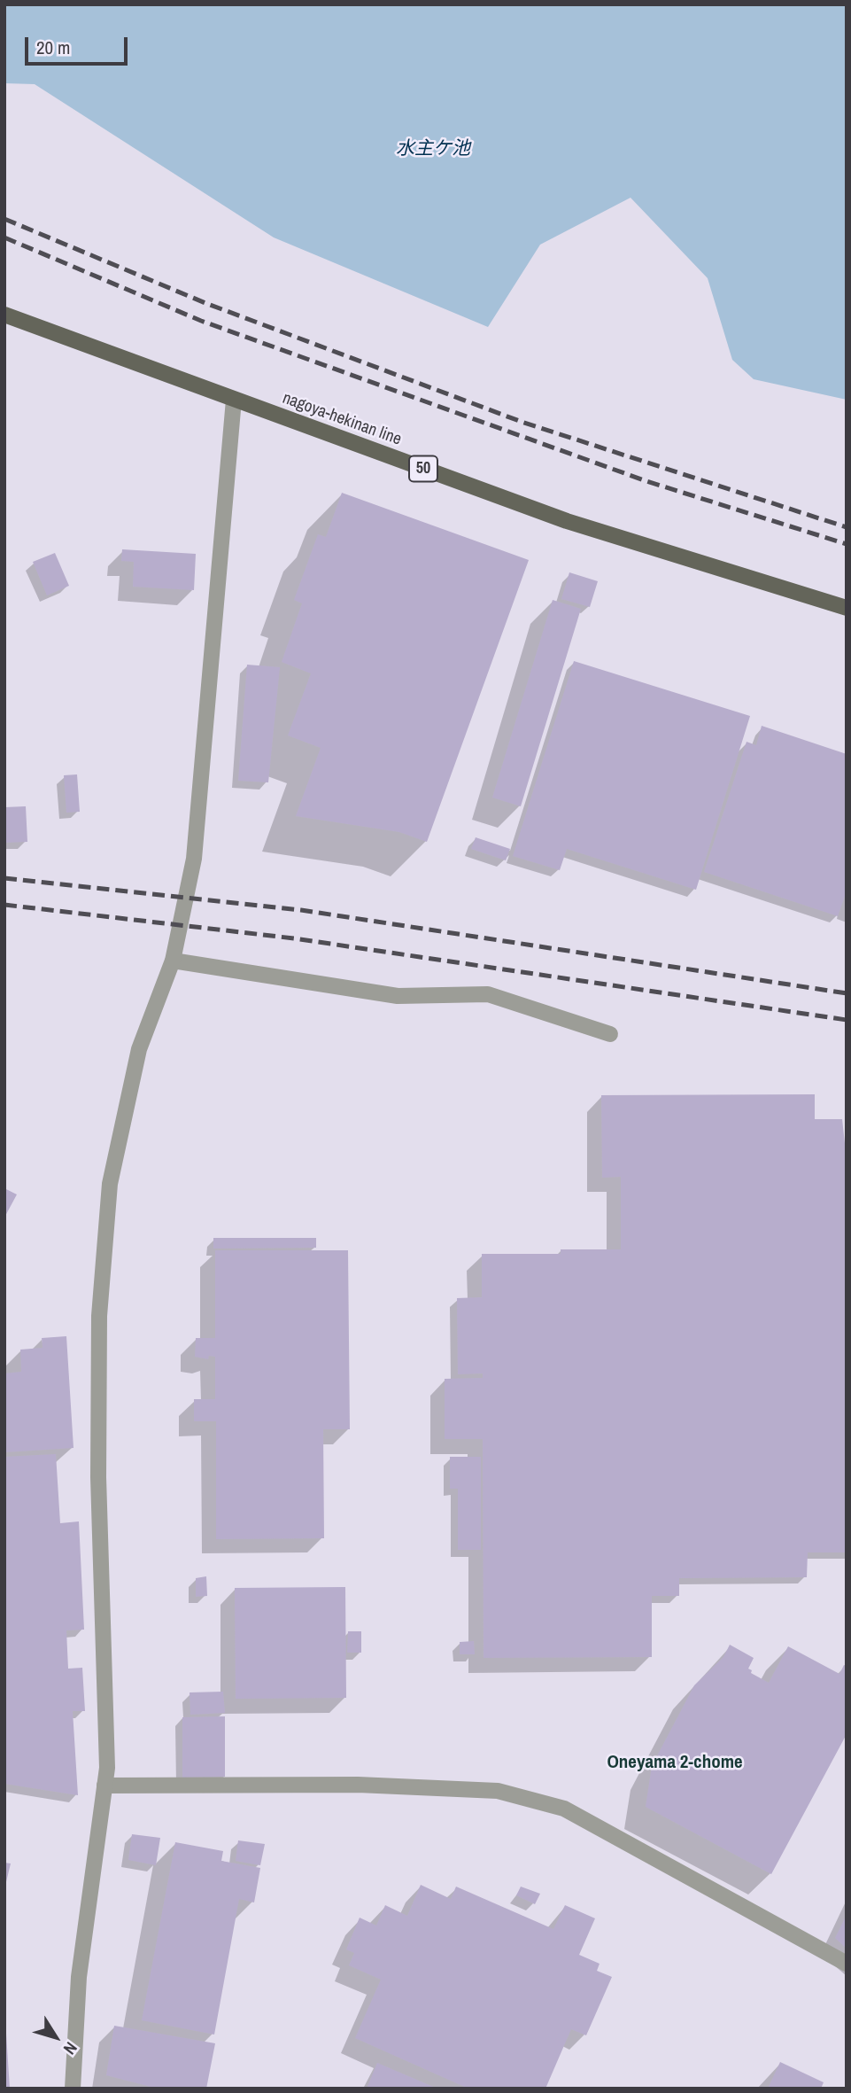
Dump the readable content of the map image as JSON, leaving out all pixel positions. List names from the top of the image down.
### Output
{
  "streets": {
    "main road": ["nagoya-hekinan line", "50"]
  },
  "districts": ["Oneyama 2-chome"],
  "water": ["水主ケ池"],
  "scale_bar": "20 m",
  "north": "bottom right"
}
